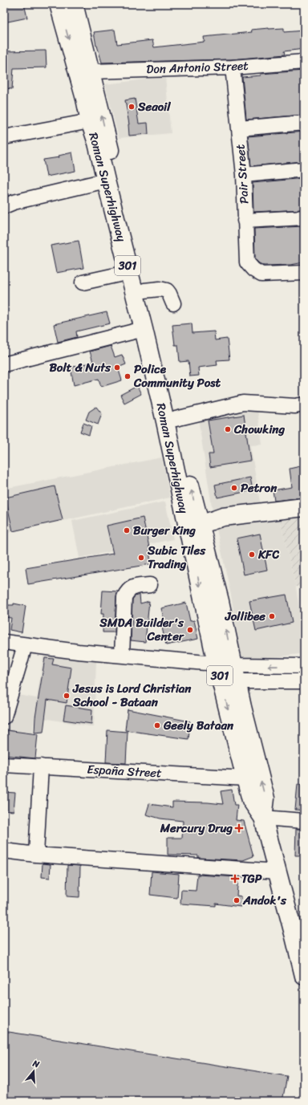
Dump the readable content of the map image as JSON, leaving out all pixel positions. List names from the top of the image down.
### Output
{
  "streets": {
    "main road": ["Roman Superhighway", "301"],
    "street": ["Don Antonio Street", "Pair Street", "España Street"]
  },
  "crossings": [
    ["Don Antonio Street", "Pair Street"],
    ["Don Antonio Street", "Roman Superhighway"],
    ["Roman Superhighway", "España Street"]
  ],
  "places": {
    "other": [
      "Seaoil",
      "Bolt & Nuts",
      "Police Community Post",
      "Chowking",
      "Petron",
      "Burger King",
      "KFC",
      "Subic Tiles Trading",
      "Jollibee",
      "SMDA Builder's Center",
      "Jesus is Lord Christian School - Bataan",
      "Geely Bataan",
      "Andok's"
    ],
    "health": ["Mercury Drug", "TGP"]
  },
  "north": "top"
}
